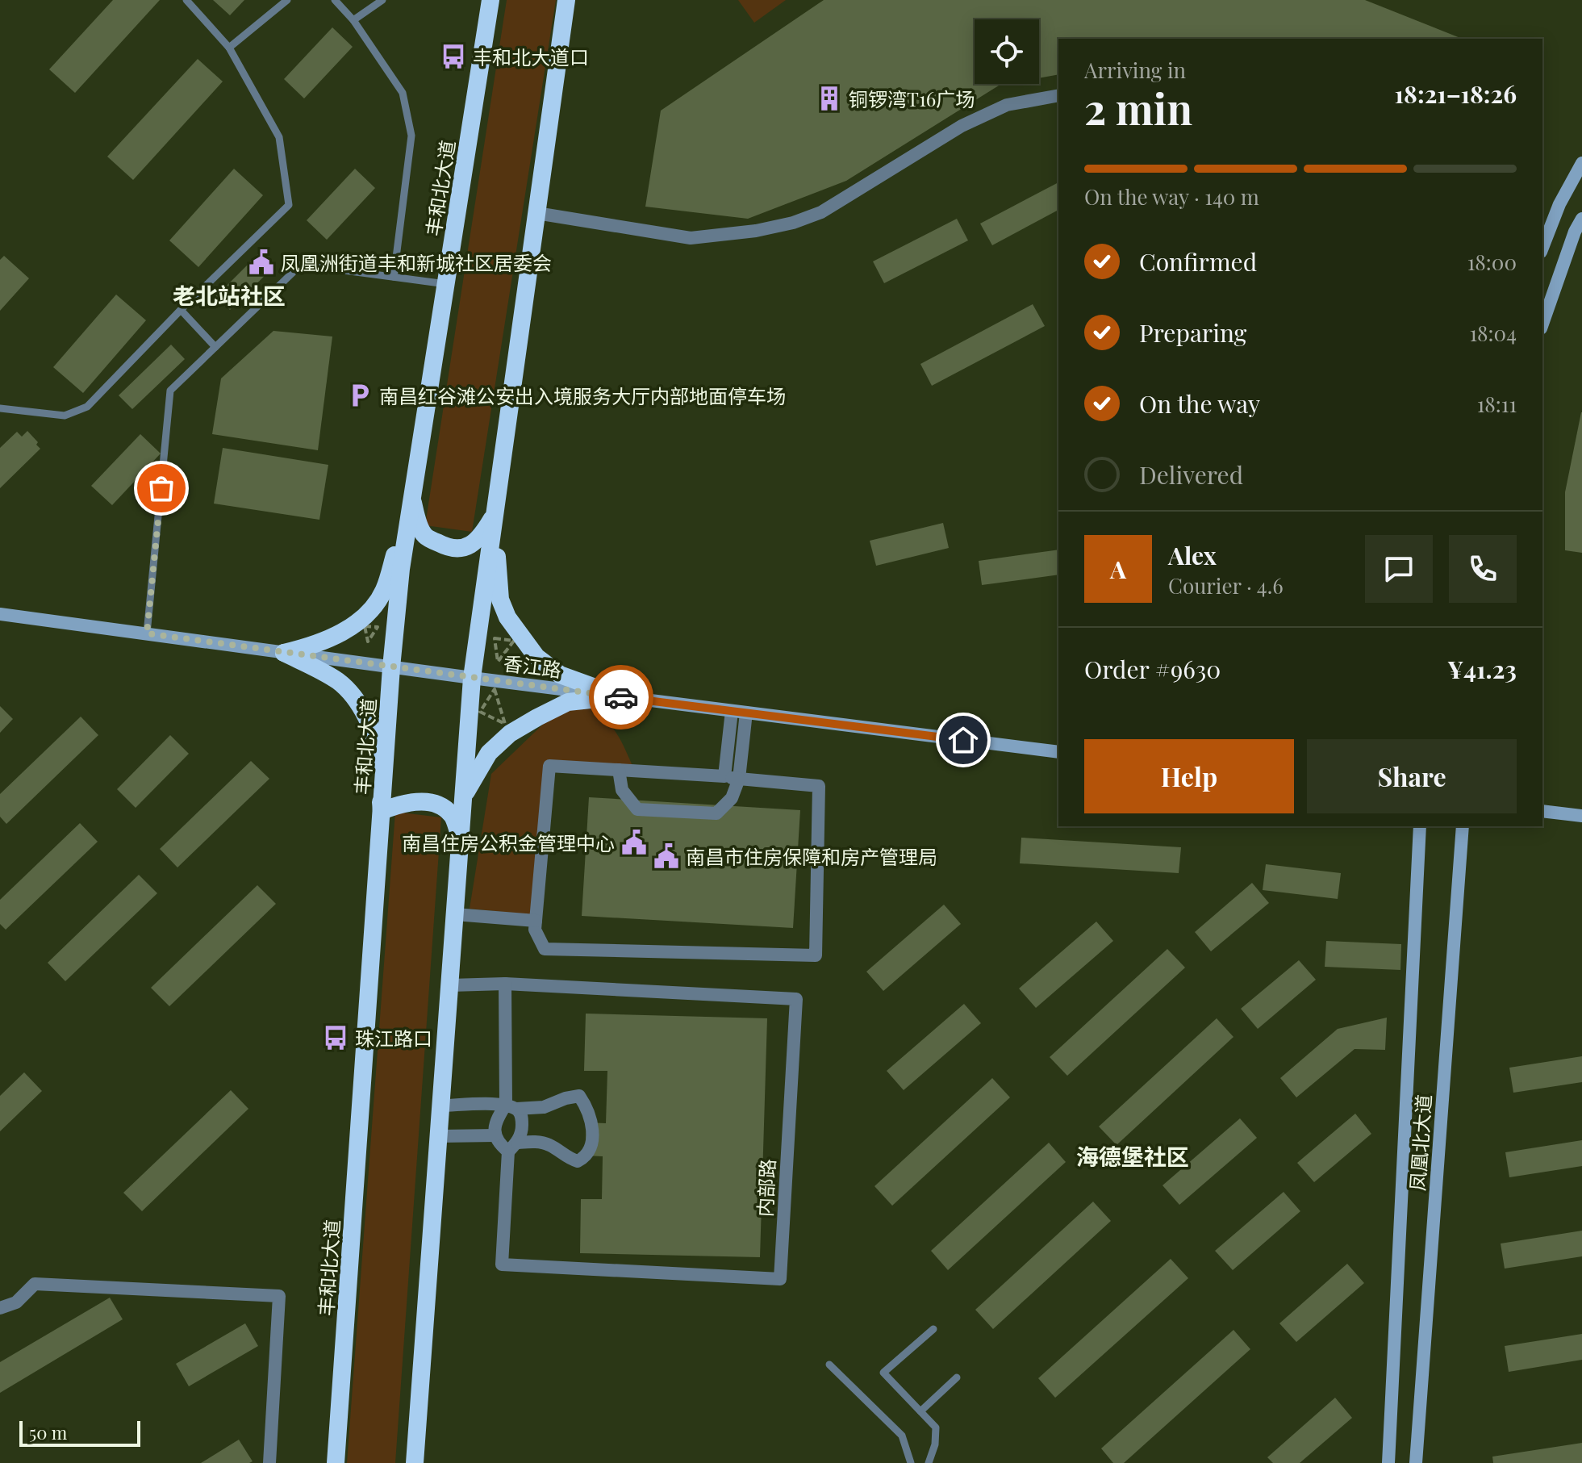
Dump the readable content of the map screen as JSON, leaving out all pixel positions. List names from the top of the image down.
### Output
{
  "streets": {
    "highway": ["丰和北大道"],
    "main road": ["香江路", "凤凰北大道"],
    "street": ["内部路"]
  },
  "crossings": [
    ["丰和北大道", "香江路"]
  ],
  "districts": ["老北站社区", "海德堡社区"],
  "places": {
    "bus stop": ["丰和北大道口", "珠江路口"],
    "building": ["铜锣湾T16广场"],
    "public building": ["凤凰洲街道丰和新城社区居委会", "南昌住房公积金管理中心", "南昌市住房保障和房产管理局"],
    "parking": ["南昌红谷滩公安出入境服务大厅内部地面停车场"]
  },
  "scale_bar": "50 m",
  "page": {
    "heading": ["2 min", "Arriving in", "18:21–18:26"],
    "panel": [
      "Alex",
      "Courier · 4.6",
      "Order #9630",
      "¥41.23"
    ],
    "bar": "On the way · 140 m",
    "list": [
      ["Confirmed", "18:00"],
      ["Preparing", "18:04"],
      ["On the way", "18:11"],
      "Delivered"
    ],
    "round": "A",
    "buttons": ["Help", "Share"],
    "scale": "50 m"
  }
}
